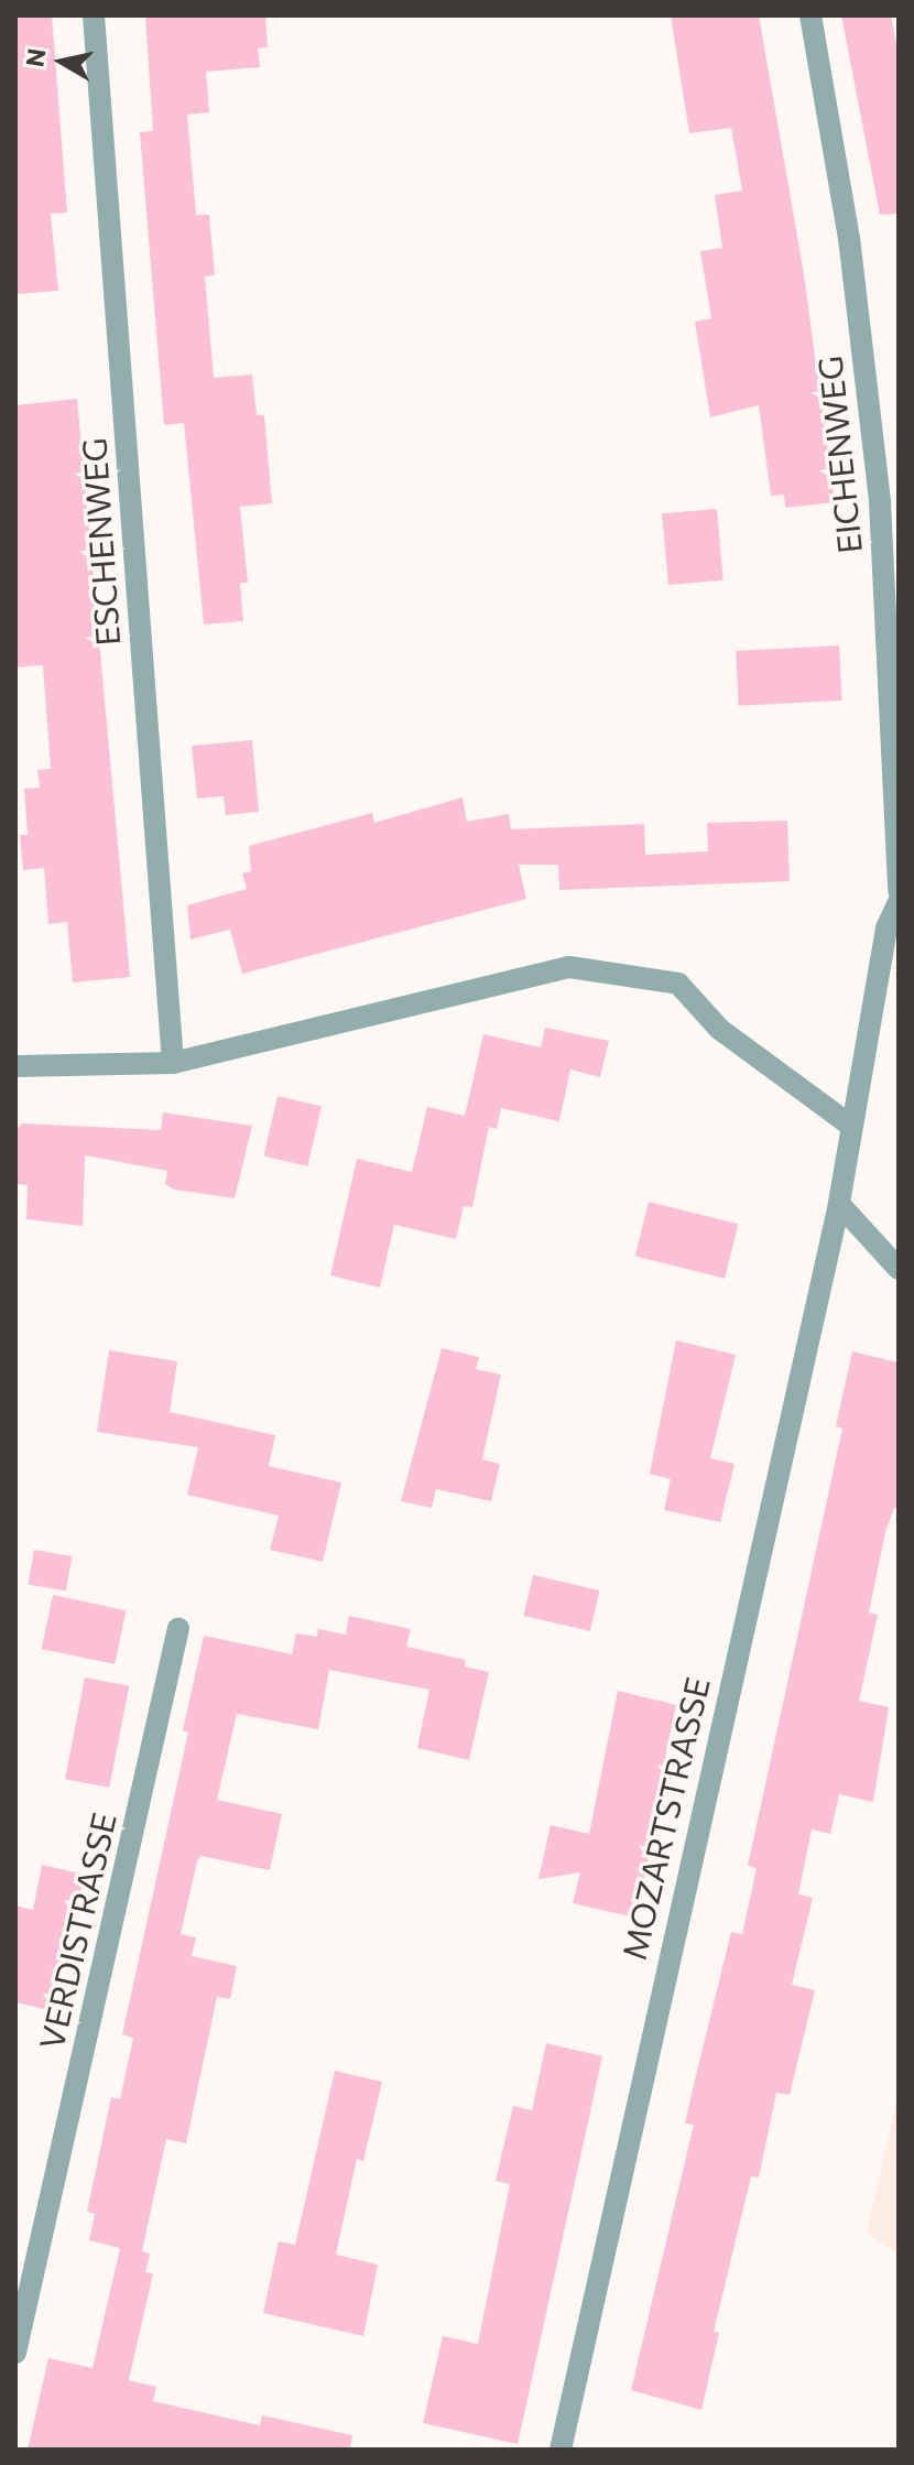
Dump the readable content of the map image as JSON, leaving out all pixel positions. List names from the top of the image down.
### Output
{
  "streets": {
    "street": [
      "EICHENWEG",
      "ESCHENWEG",
      "MOZARTSTRASSE",
      "VERDISTRASSE"
    ]
  },
  "north": "left"
}
